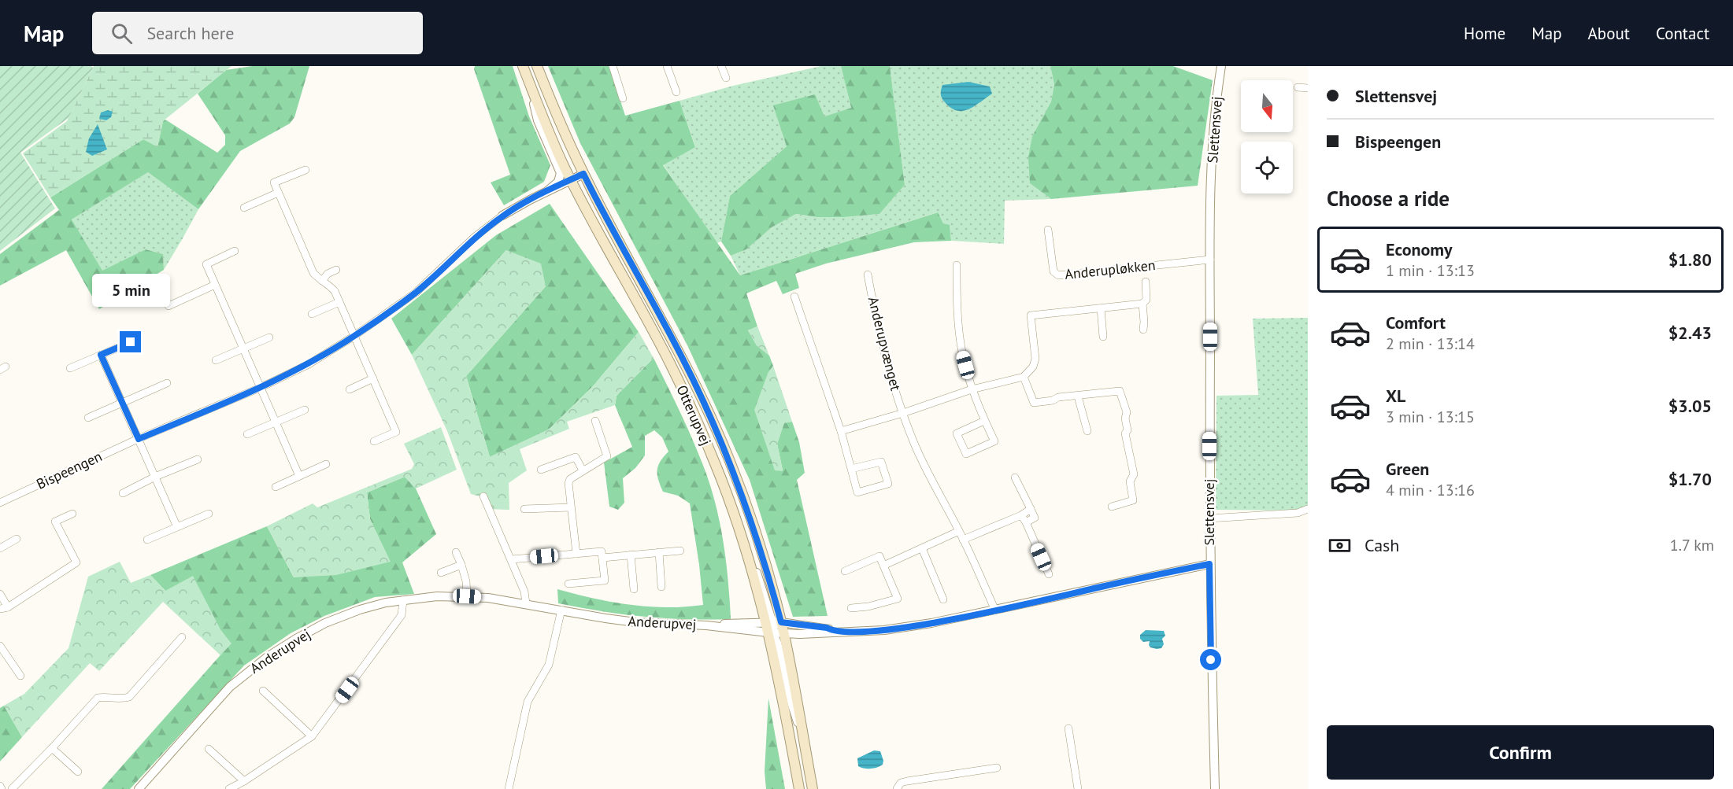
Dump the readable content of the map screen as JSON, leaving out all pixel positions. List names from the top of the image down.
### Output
{
  "streets": {
    "main road": ["Otterupvej"],
    "street": [
      "Slettensvej",
      "Anderupløkken",
      "Anderupvænget",
      "Bispeengen",
      "Anderupvej"
    ]
  },
  "crossings": [
    ["Slettensvej", "Anderupløkken"],
    ["Slettensvej", "Anderupvej"],
    ["Anderupvænget", "Anderupvej"],
    ["Otterupvej", "Bispeengen"],
    ["Otterupvej", "Anderupvej"]
  ],
  "north": "bottom",
  "page": {
    "header": "Map",
    "search": "Search here",
    "nav": [
      "Home",
      "Map",
      "About",
      "Contact"
    ],
    "banner": ["Slettensvej", "Bispeengen"],
    "heading": "Choose a ride",
    "list": [
      {
        "name": "Economy",
        "note": "1 min · 13:13",
        "value": "$1.80"
      },
      {
        "name": "Comfort",
        "note": "2 min · 13:14",
        "value": "$2.43"
      },
      {
        "name": "XL",
        "note": "3 min · 13:15",
        "value": "$3.05"
      },
      {
        "name": "Green",
        "note": "4 min · 13:16",
        "value": "$1.70"
      }
    ],
    "bubble": "5 min",
    "pay": ["Cash", "1.7 km"],
    "buttons": "Confirm"
  }
}
